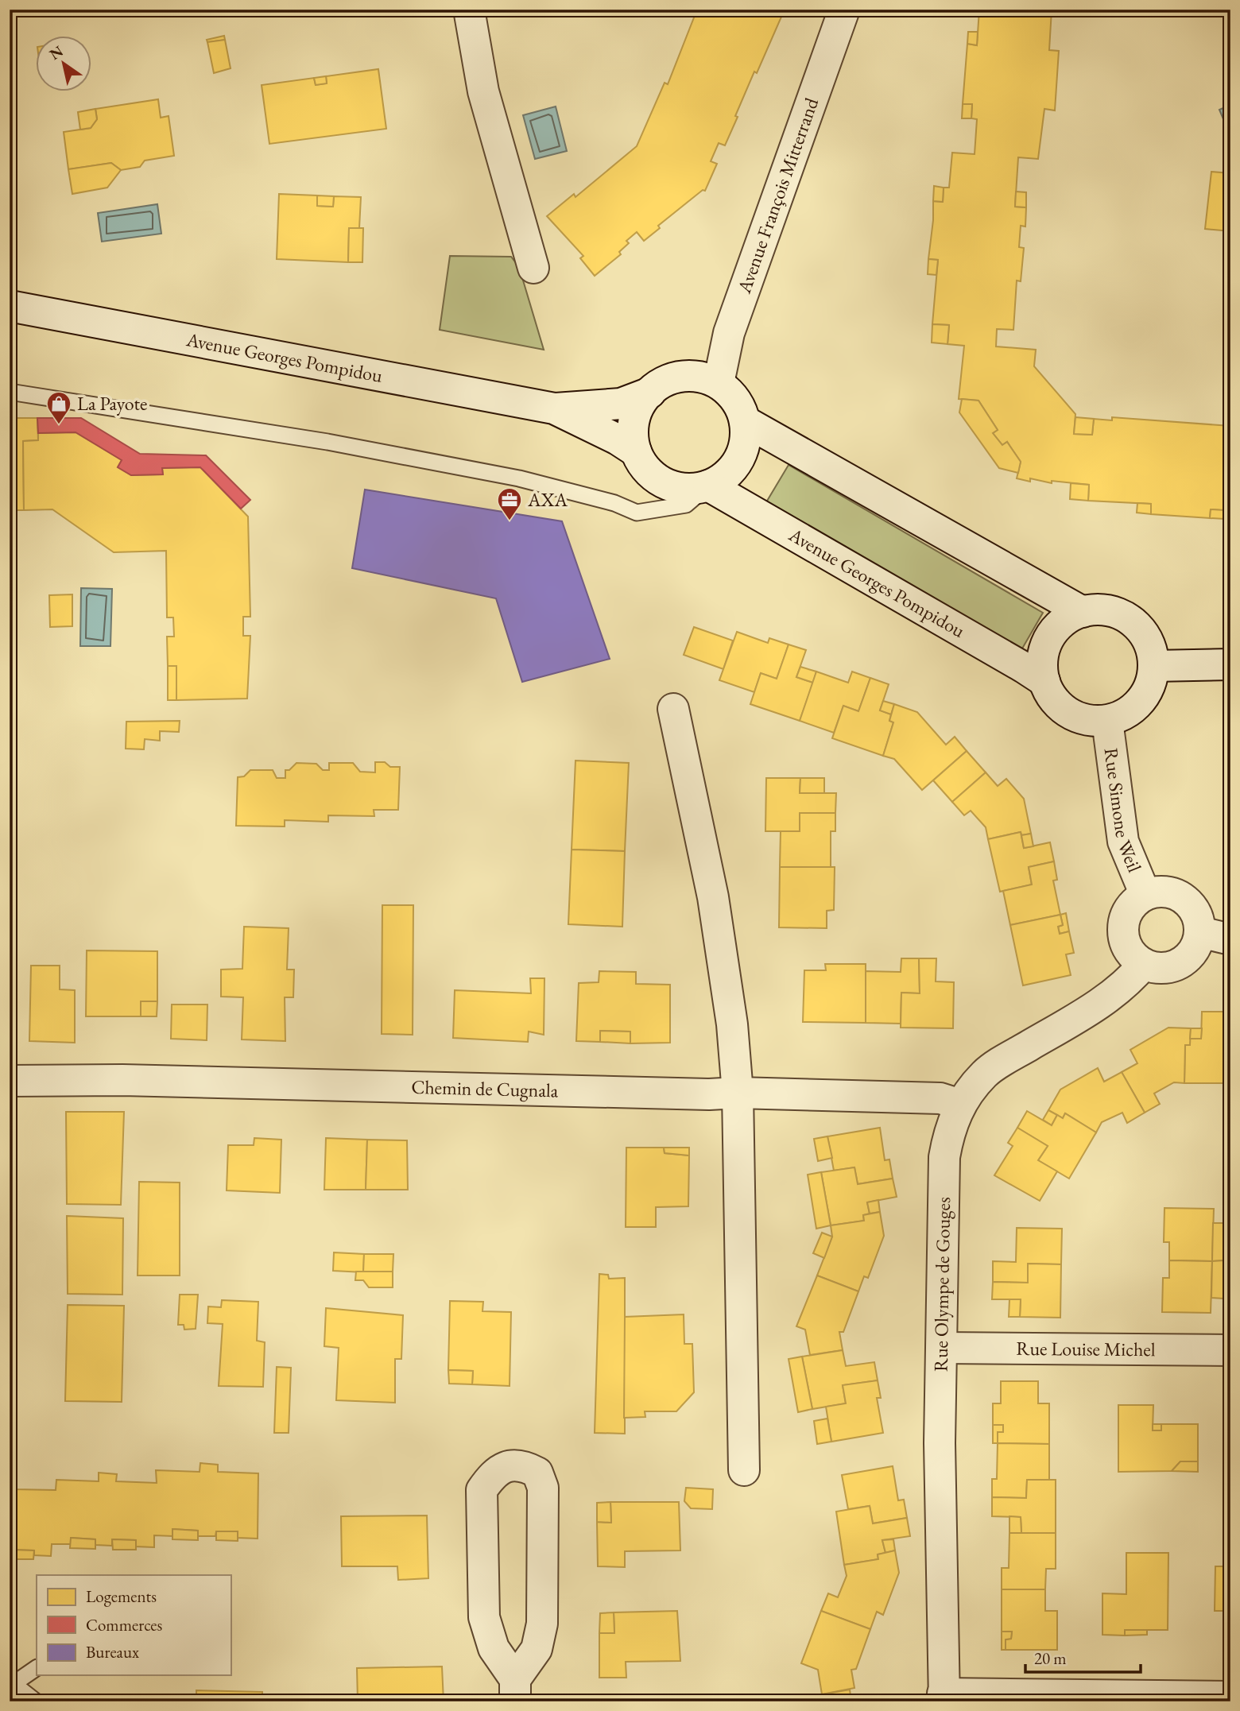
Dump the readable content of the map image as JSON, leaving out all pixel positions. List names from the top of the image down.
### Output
{
  "streets": {
    "street": [
      "Avenue François Mitterrand",
      "Avenue Georges Pompidou",
      "Rue Simone Weil",
      "Chemin de Cugnala",
      "Rue Olympe de Gouges",
      "Rue Louise Michel"
    ]
  },
  "crossings": [
    ["Avenue François Mitterrand", "Avenue Georges Pompidou"],
    ["Avenue Georges Pompidou", "Rue Simone Weil"],
    ["Rue Simone Weil", "Rue Olympe de Gouges"],
    ["Chemin de Cugnala", "Rue Olympe de Gouges"],
    ["Rue Olympe de Gouges", "Rue Louise Michel"]
  ],
  "places": {
    "shop": ["La Payote"],
    "office": ["AXA"]
  },
  "legend": ["Logements", "Commerces", "Bureaux"],
  "scale_bar": "20 m",
  "north": "top left"
}
